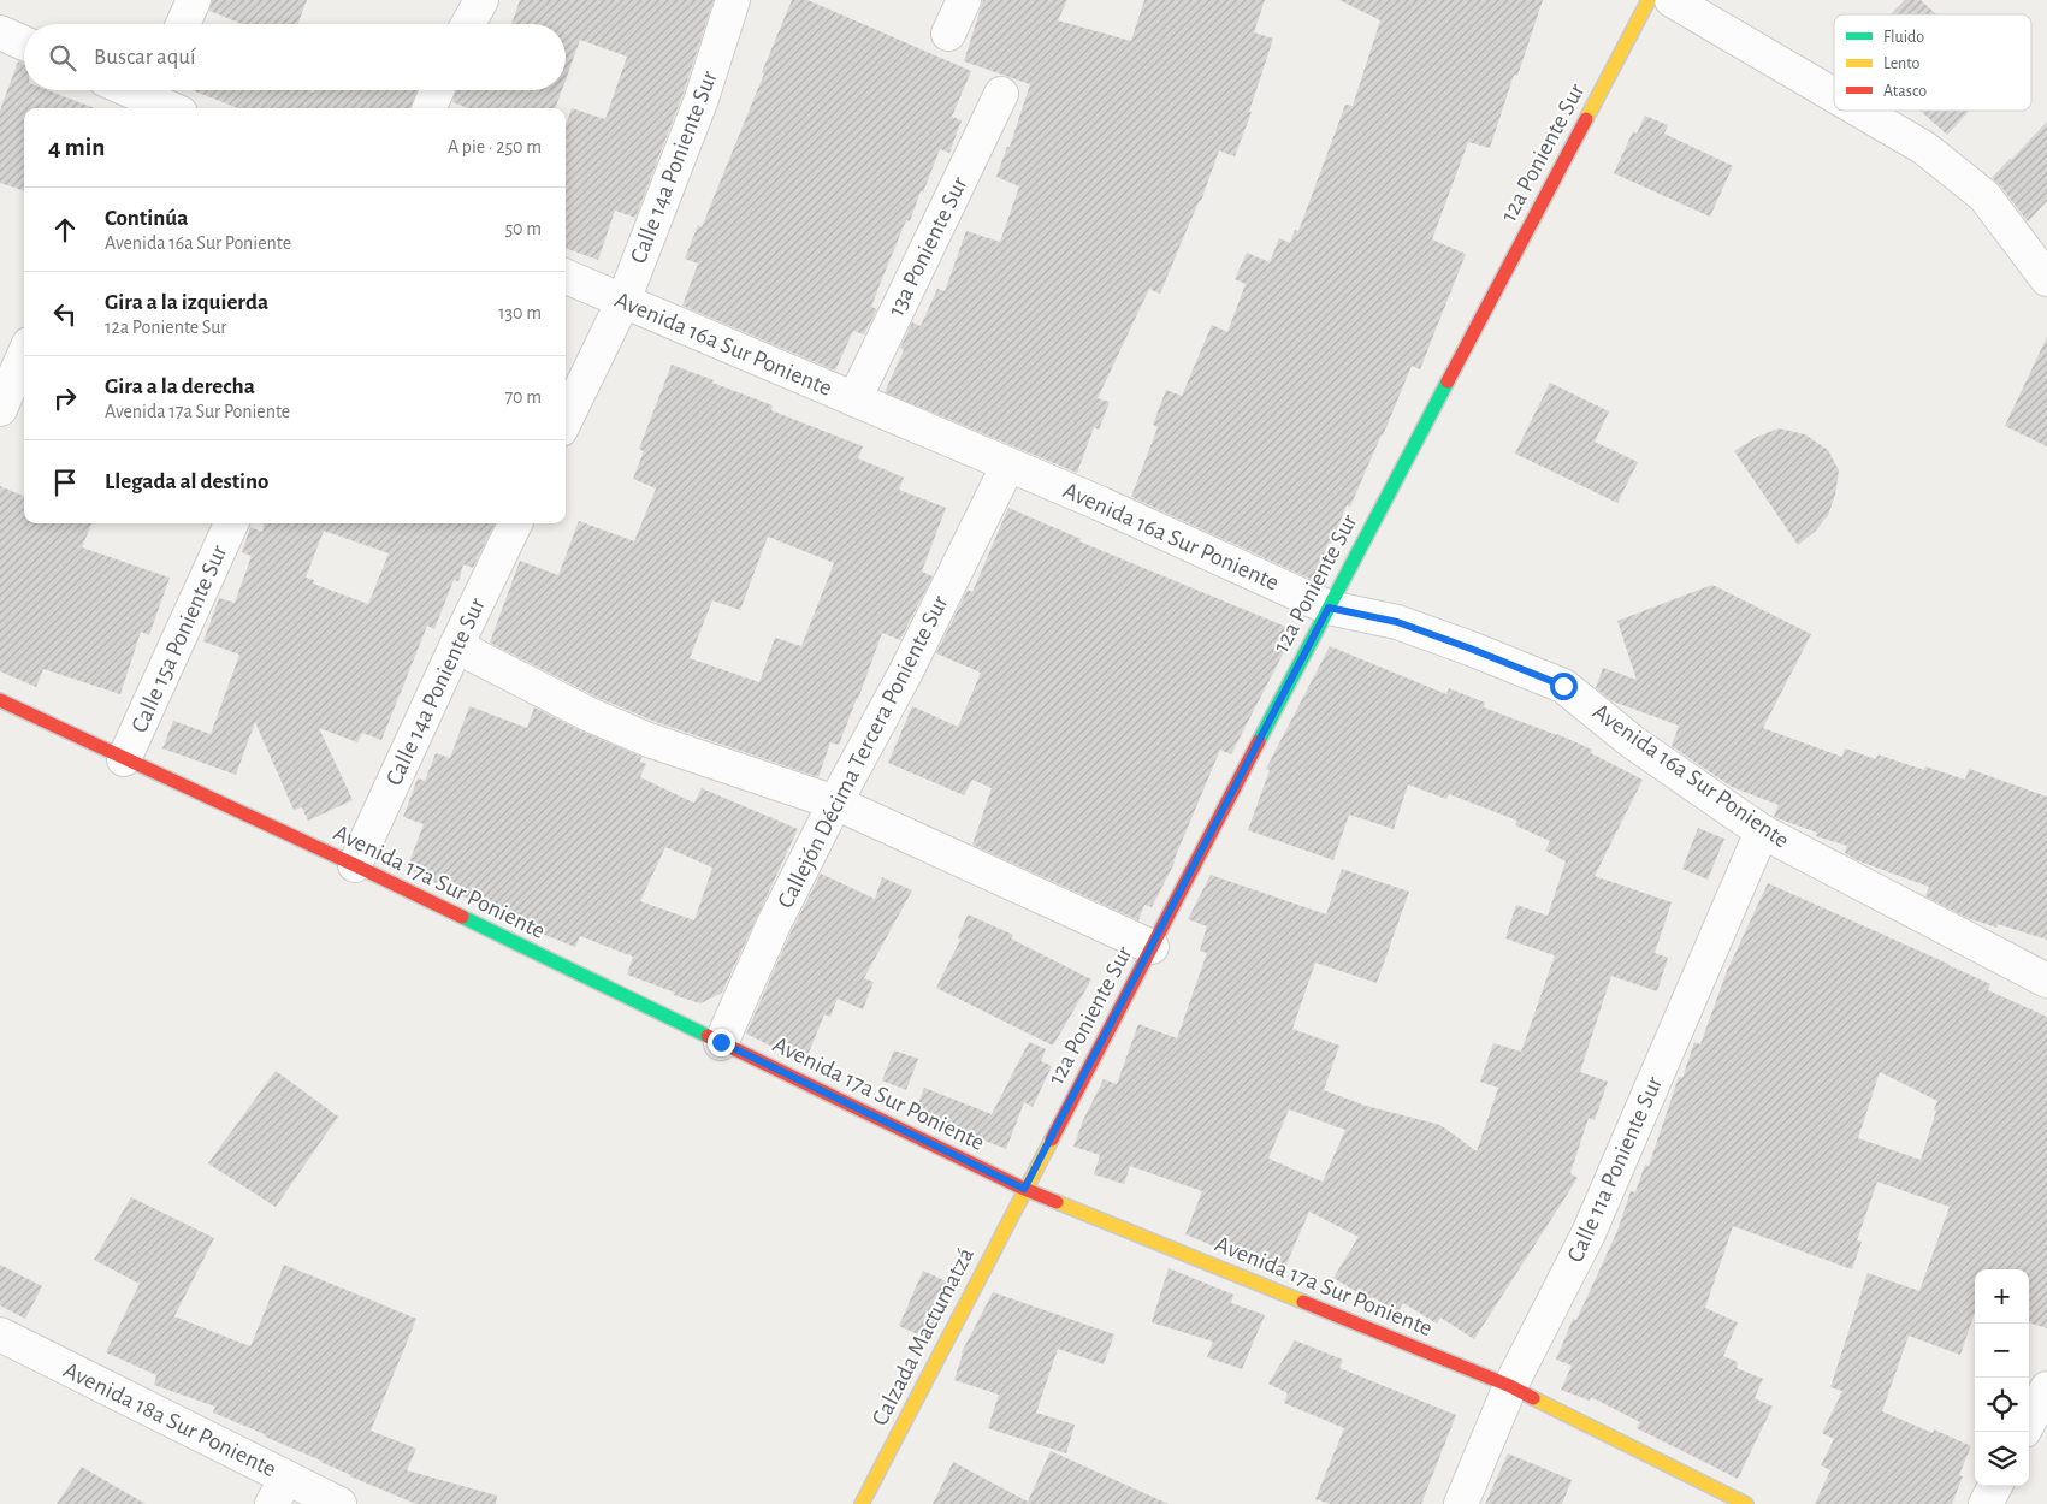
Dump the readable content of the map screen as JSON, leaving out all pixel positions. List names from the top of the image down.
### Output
{
  "streets": {
    "street": [
      "12a Poniente Sur",
      "Calle 14a Poniente Sur",
      "13a Poniente Sur",
      "Avenida 16a Sur Poniente",
      "Calle 15a Poniente Sur",
      "Callejón Décima Tercera Poniente Sur",
      "Avenida 17a Sur Poniente",
      "Calle 11a Poniente Sur",
      "Calzada Mactumatzá",
      "Avenida 18a Sur Poniente"
    ]
  },
  "crossings": [
    ["12a Poniente Sur", "Avenida 16a Sur Poniente"],
    ["12a Poniente Sur", "Avenida 17a Sur Poniente"],
    ["12a Poniente Sur", "Calzada Mactumatzá"],
    ["Calle 14a Poniente Sur", "Avenida 16a Sur Poniente"],
    ["Calle 14a Poniente Sur", "Avenida 17a Sur Poniente"],
    ["13a Poniente Sur", "Avenida 16a Sur Poniente"],
    ["Avenida 16a Sur Poniente", "Callejón Décima Tercera Poniente Sur"],
    ["Avenida 16a Sur Poniente", "Calle 11a Poniente Sur"],
    ["Calle 15a Poniente Sur", "Avenida 17a Sur Poniente"],
    ["Callejón Décima Tercera Poniente Sur", "Avenida 17a Sur Poniente"],
    ["Avenida 17a Sur Poniente", "Calle 11a Poniente Sur"],
    ["Avenida 17a Sur Poniente", "Calzada Mactumatzá"]
  ],
  "legend": ["Fluido", "Lento", "Atasco"],
  "page": {
    "search": "Buscar aquí",
    "heading": ["4 min", "A pie · 250 m"],
    "list": [
      ["Continúa", "Avenida 16a Sur Poniente", "50 m"],
      ["Gira a la izquierda", "12a Poniente Sur", "130 m"],
      ["Gira a la derecha", "Avenida 17a Sur Poniente", "70 m"],
      "Llegada al destino"
    ],
    "map_buttons": ["+", "−"]
  }
}
